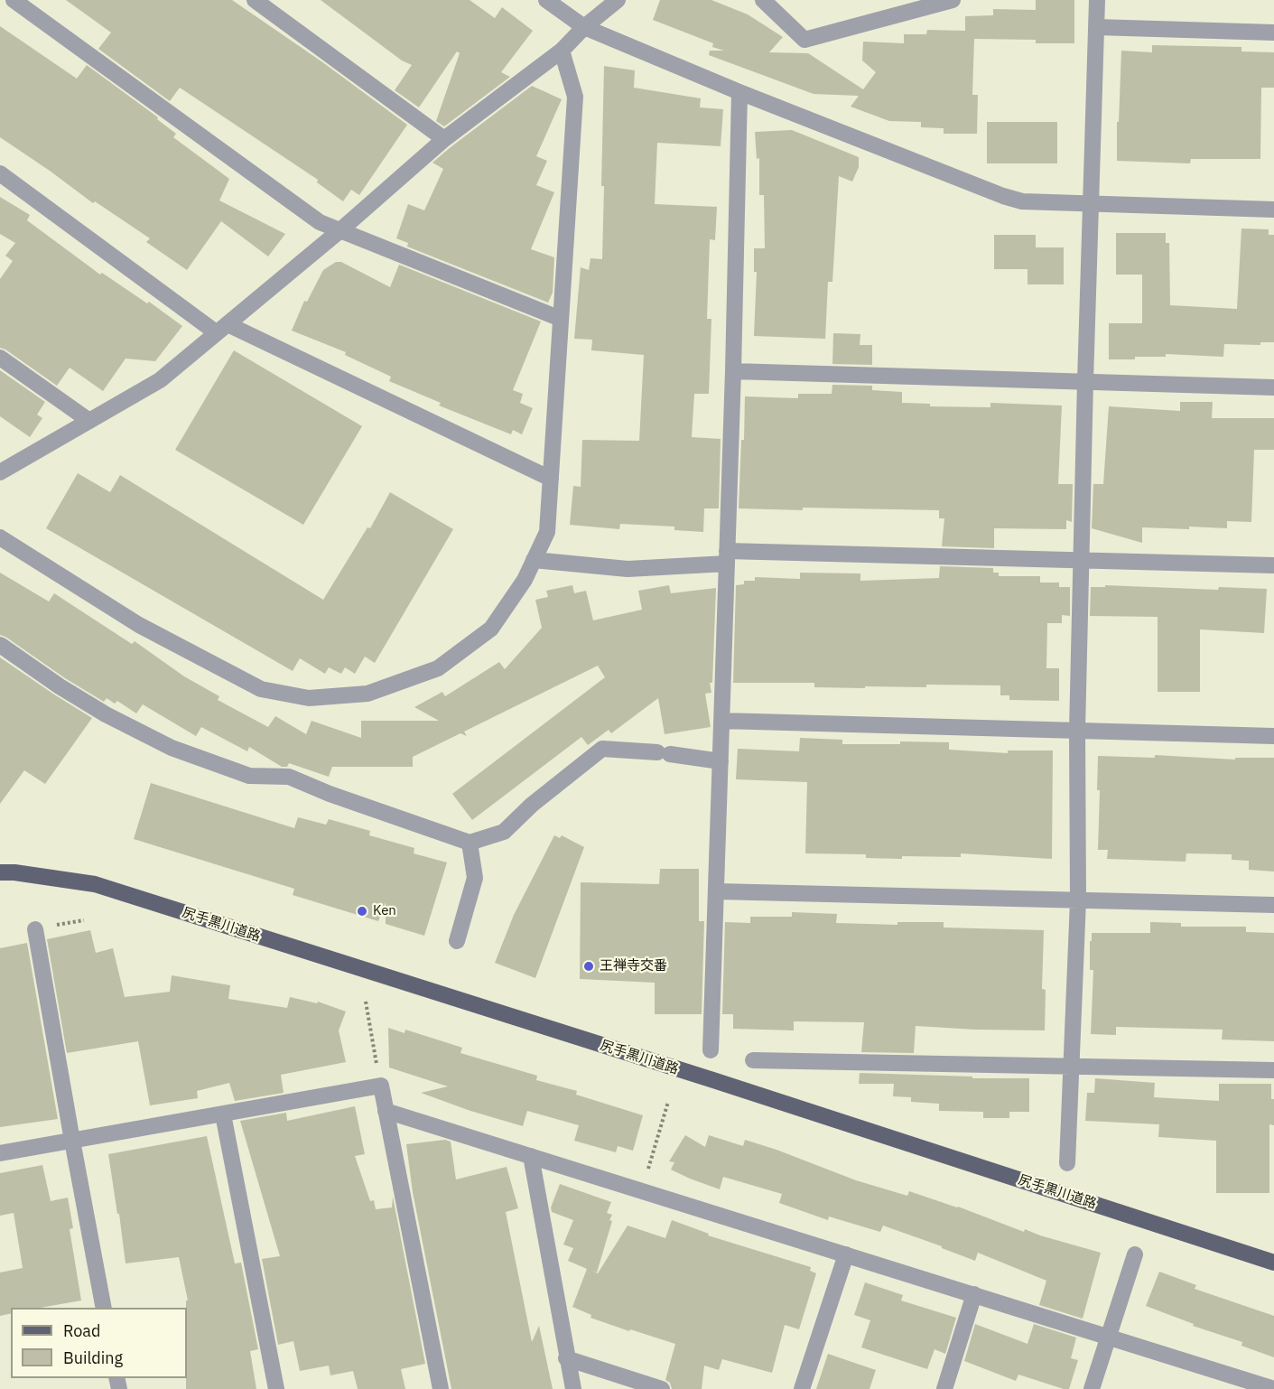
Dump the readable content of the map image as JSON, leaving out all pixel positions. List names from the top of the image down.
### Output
{
  "streets": {
    "main road": ["尻手黒川道路"]
  },
  "places": ["Ken", "王禅寺交番"],
  "legend": ["Road", "Building"]
}
